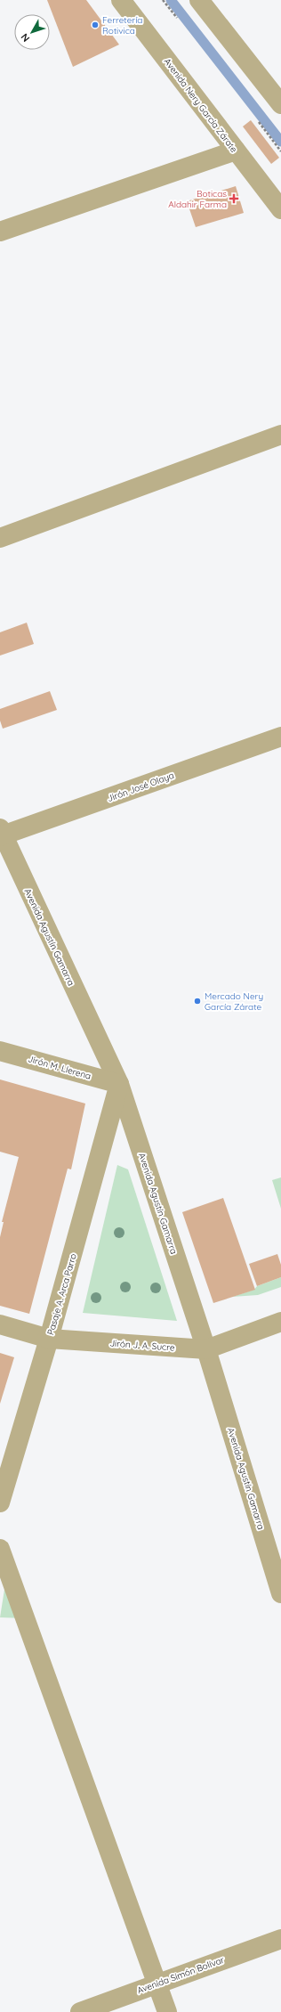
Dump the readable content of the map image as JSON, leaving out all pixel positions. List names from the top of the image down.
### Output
{
  "streets": {
    "street": [
      "Avenida Nery García Zárate",
      "Jirón José Olaya",
      "Avenida Agustín Gamarra",
      "Jirón M. Llerena",
      "Pasaje A. Arca Parro",
      "Jirón J. A. Sucre",
      "Avenida Simón Bolívar"
    ]
  },
  "crossings": [
    ["Jirón José Olaya", "Avenida Agustín Gamarra"],
    ["Avenida Agustín Gamarra", "Jirón M. Llerena"],
    ["Avenida Agustín Gamarra", "Pasaje A. Arca Parro"],
    ["Avenida Agustín Gamarra", "Jirón J. A. Sucre"],
    ["Jirón M. Llerena", "Pasaje A. Arca Parro"],
    ["Pasaje A. Arca Parro", "Jirón J. A. Sucre"]
  ],
  "places": {
    "other": ["Ferretería Rotivica", "Mercado Nery García Zárate"],
    "health": ["Boticas Aldahir Farma"]
  },
  "north": "bottom left"
}
